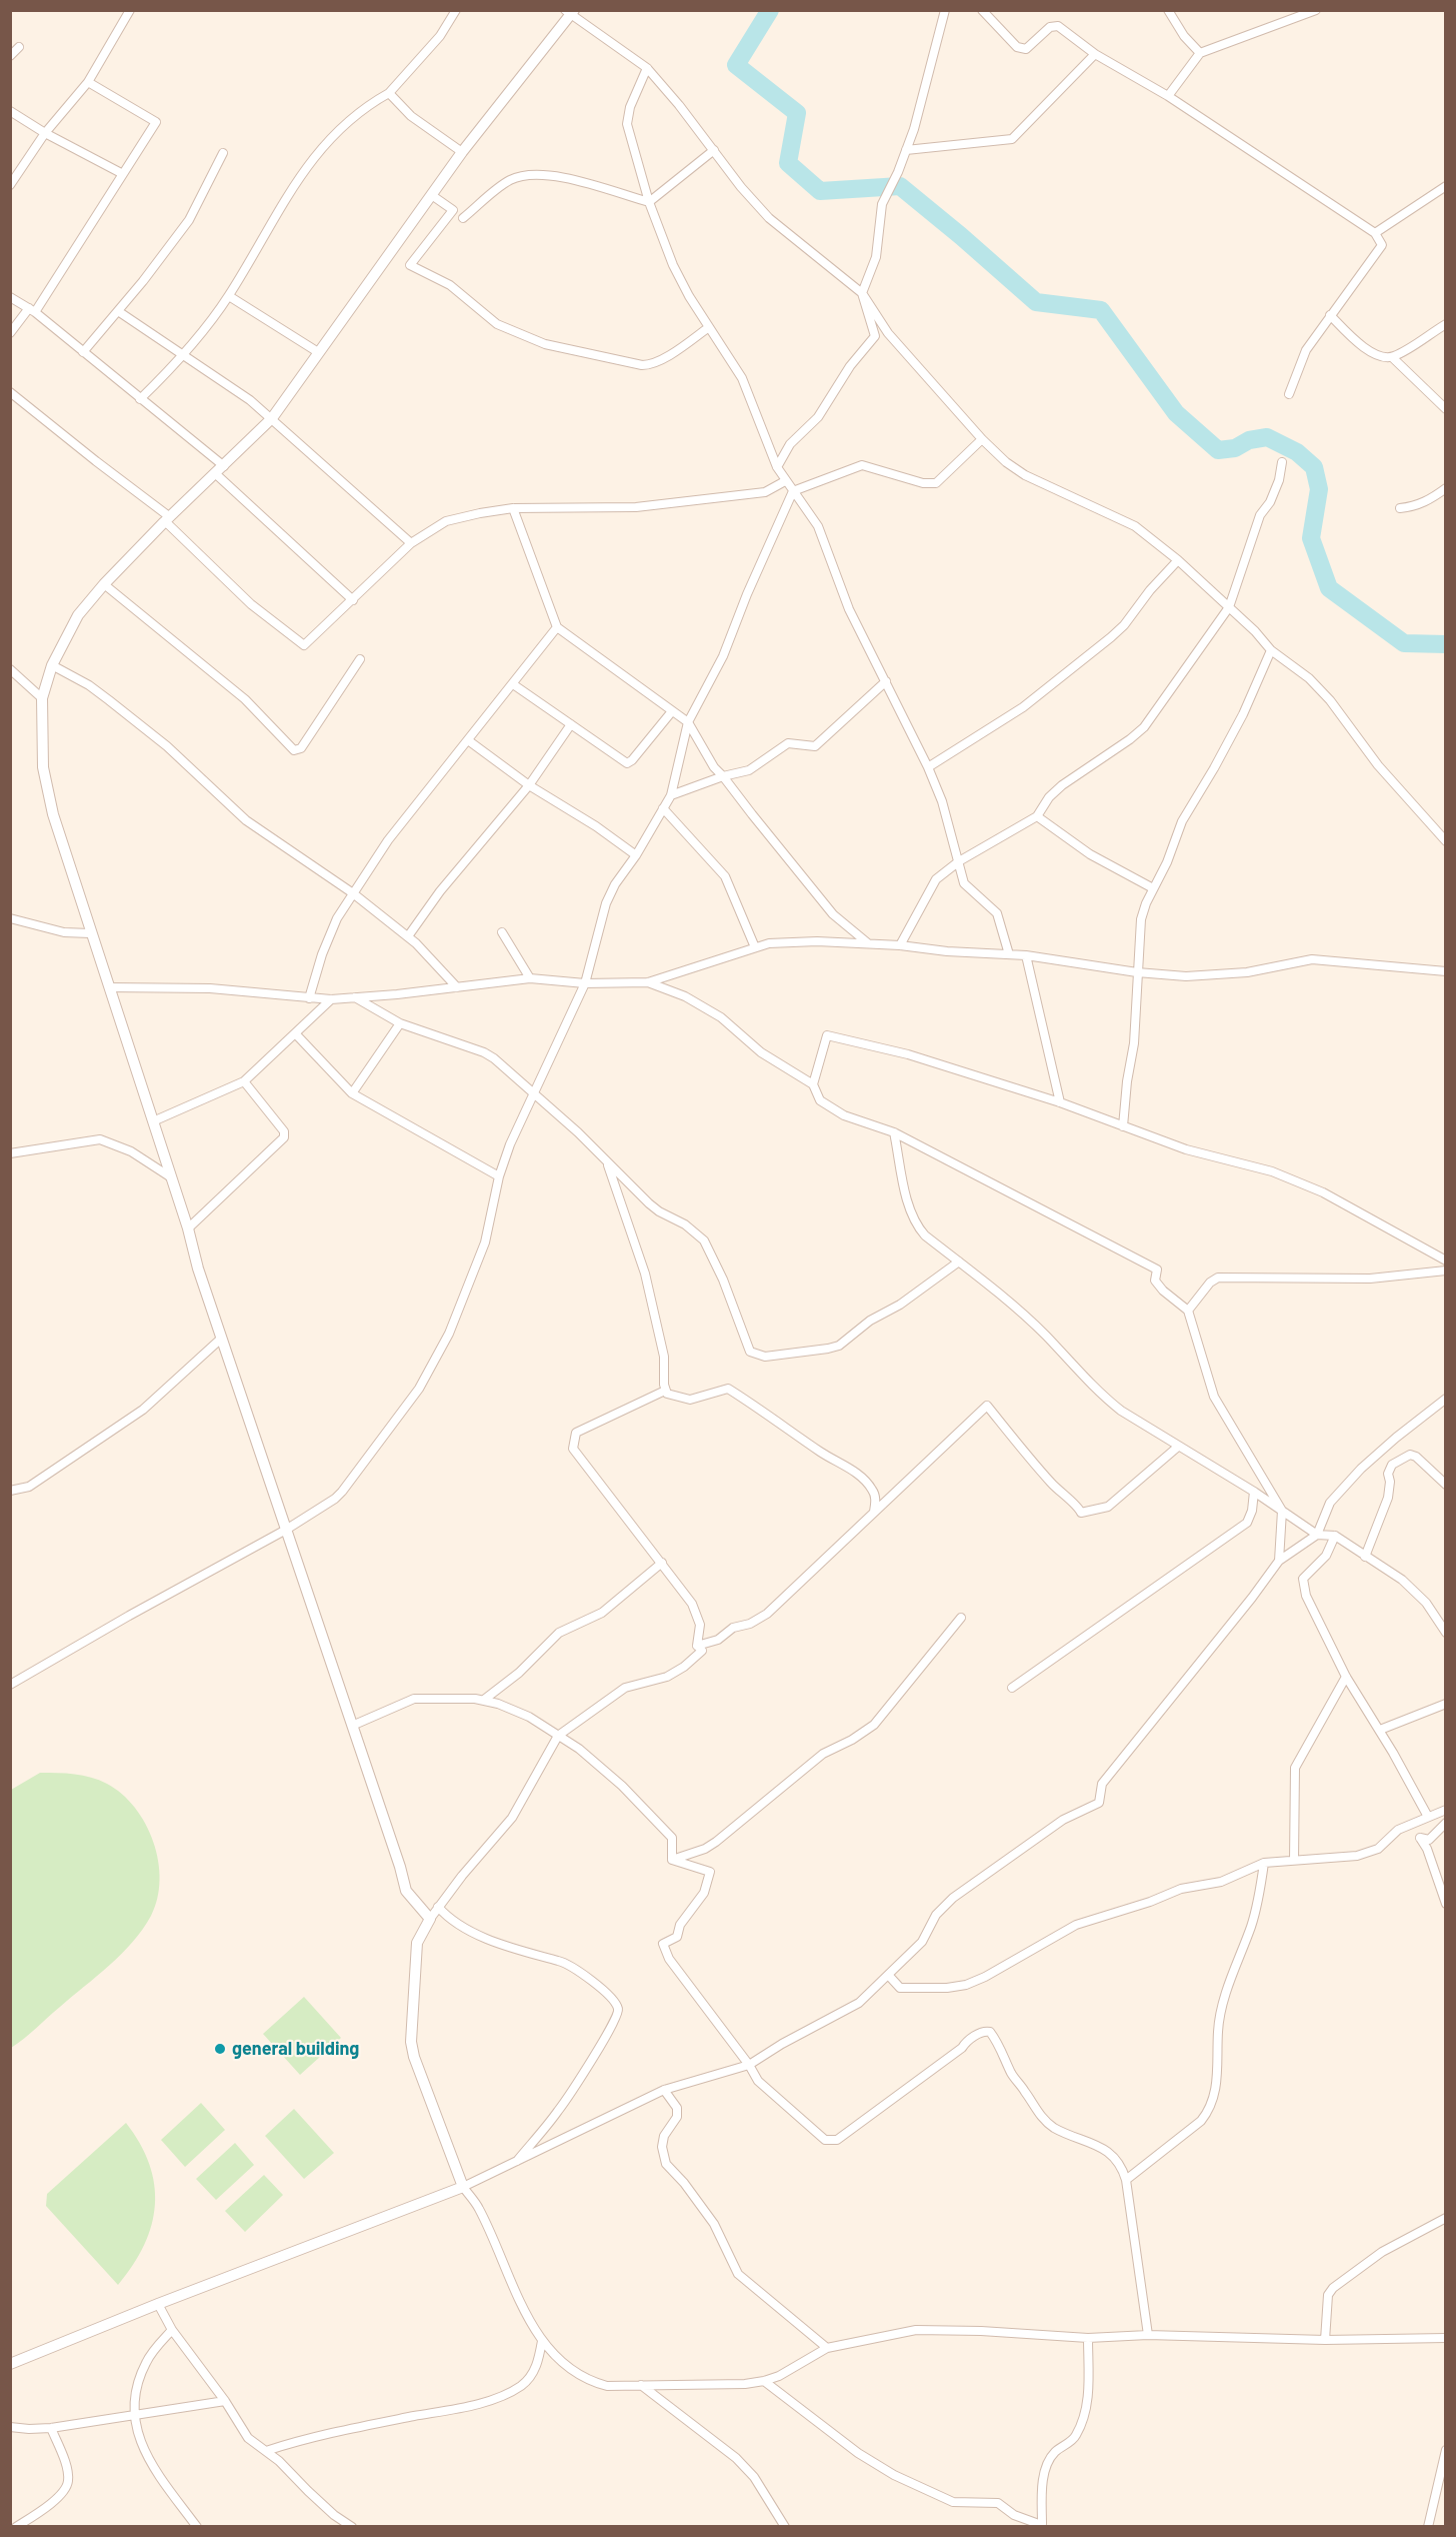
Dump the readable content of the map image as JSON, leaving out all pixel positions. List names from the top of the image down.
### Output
{
  "places": ["general building"]
}
